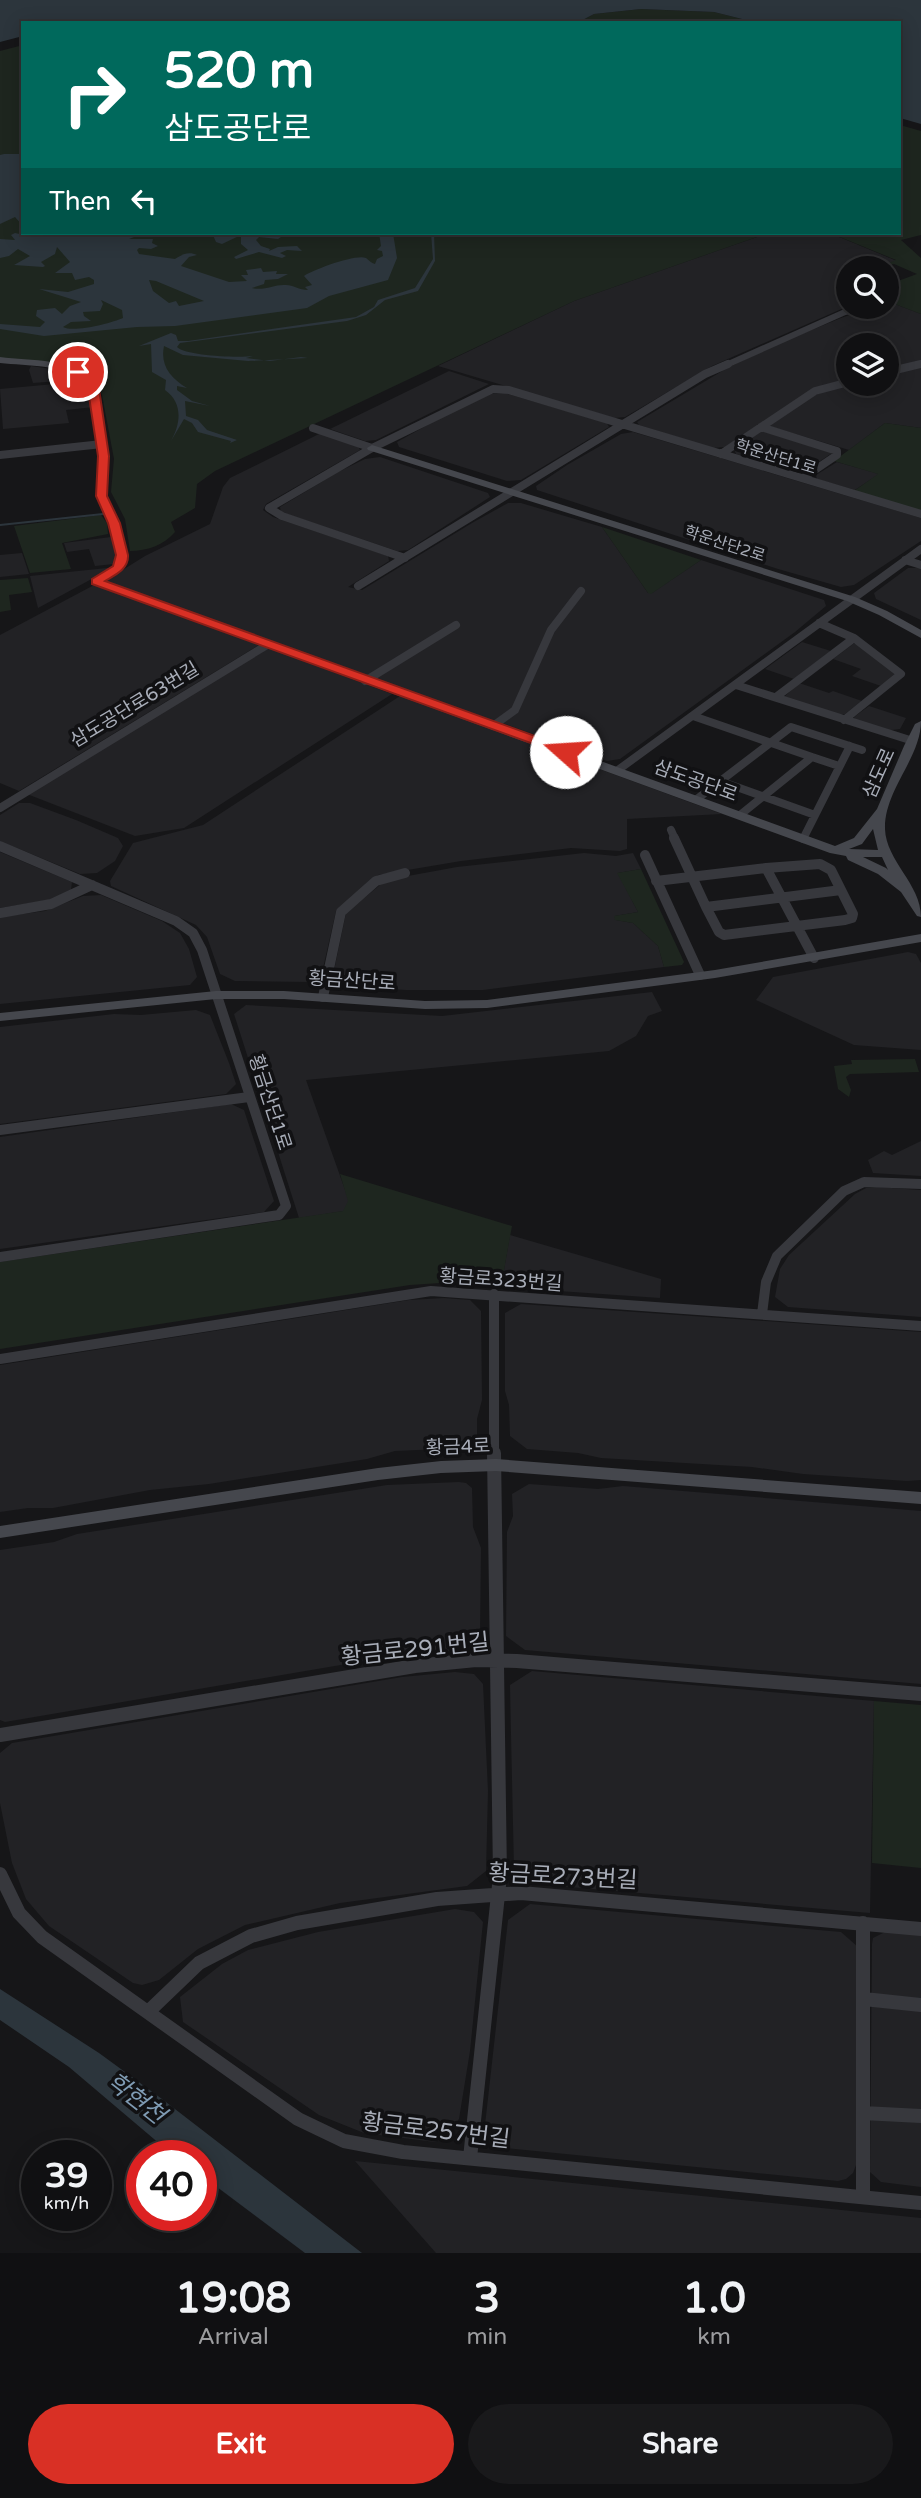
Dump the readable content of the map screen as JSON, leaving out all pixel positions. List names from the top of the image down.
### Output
{
  "streets": {
    "street": [
      "학운산단1로",
      "학운산단2로",
      "삼도공단로63번길",
      "삼도로",
      "삼도공단로",
      "황금산단로",
      "황금산단1로",
      "황금로323번길",
      "황금4로",
      "황금로291번길",
      "황금로273번길",
      "황금로257번길"
    ]
  },
  "crossings": [
    ["학운산단1로", "학운산단2로"],
    ["삼도공단로63번길", "삼도공단로"],
    ["삼도로", "삼도공단로"],
    ["황금산단로", "황금산단1로"],
    ["황금로273번길", "황금로257번길"]
  ],
  "water": ["학현천"],
  "page": {
    "turn": ["520 m", "삼도공단로"],
    "then": "Then",
    "speed": "39 km/h",
    "limit": "40",
    "eta": [
      "19:08",
      "Arrival",
      "3",
      "min",
      "1.0",
      "km"
    ],
    "buttons": ["Exit", "Share"]
  }
}
